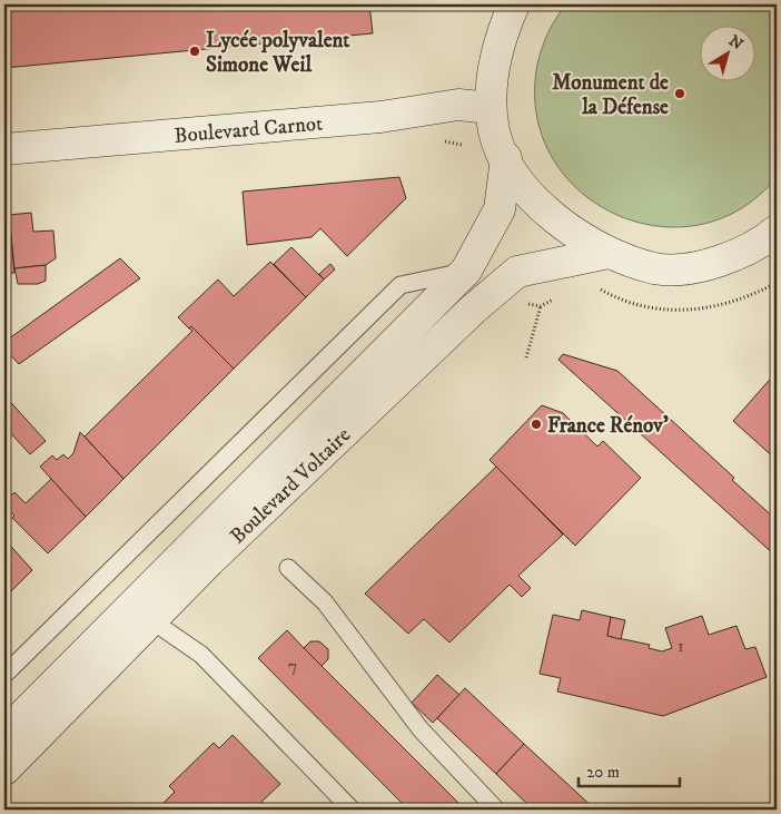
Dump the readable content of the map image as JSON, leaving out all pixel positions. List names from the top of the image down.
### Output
{
  "streets": {
    "street": ["Boulevard Carnot", "Boulevard Voltaire"]
  },
  "places": ["Lycée polyvalent Simone Weil", "Monument de la Défense", "France Rénov'"],
  "house_numbers": ["1", "7"],
  "scale_bar": "20 m",
  "north": "top right"
}
